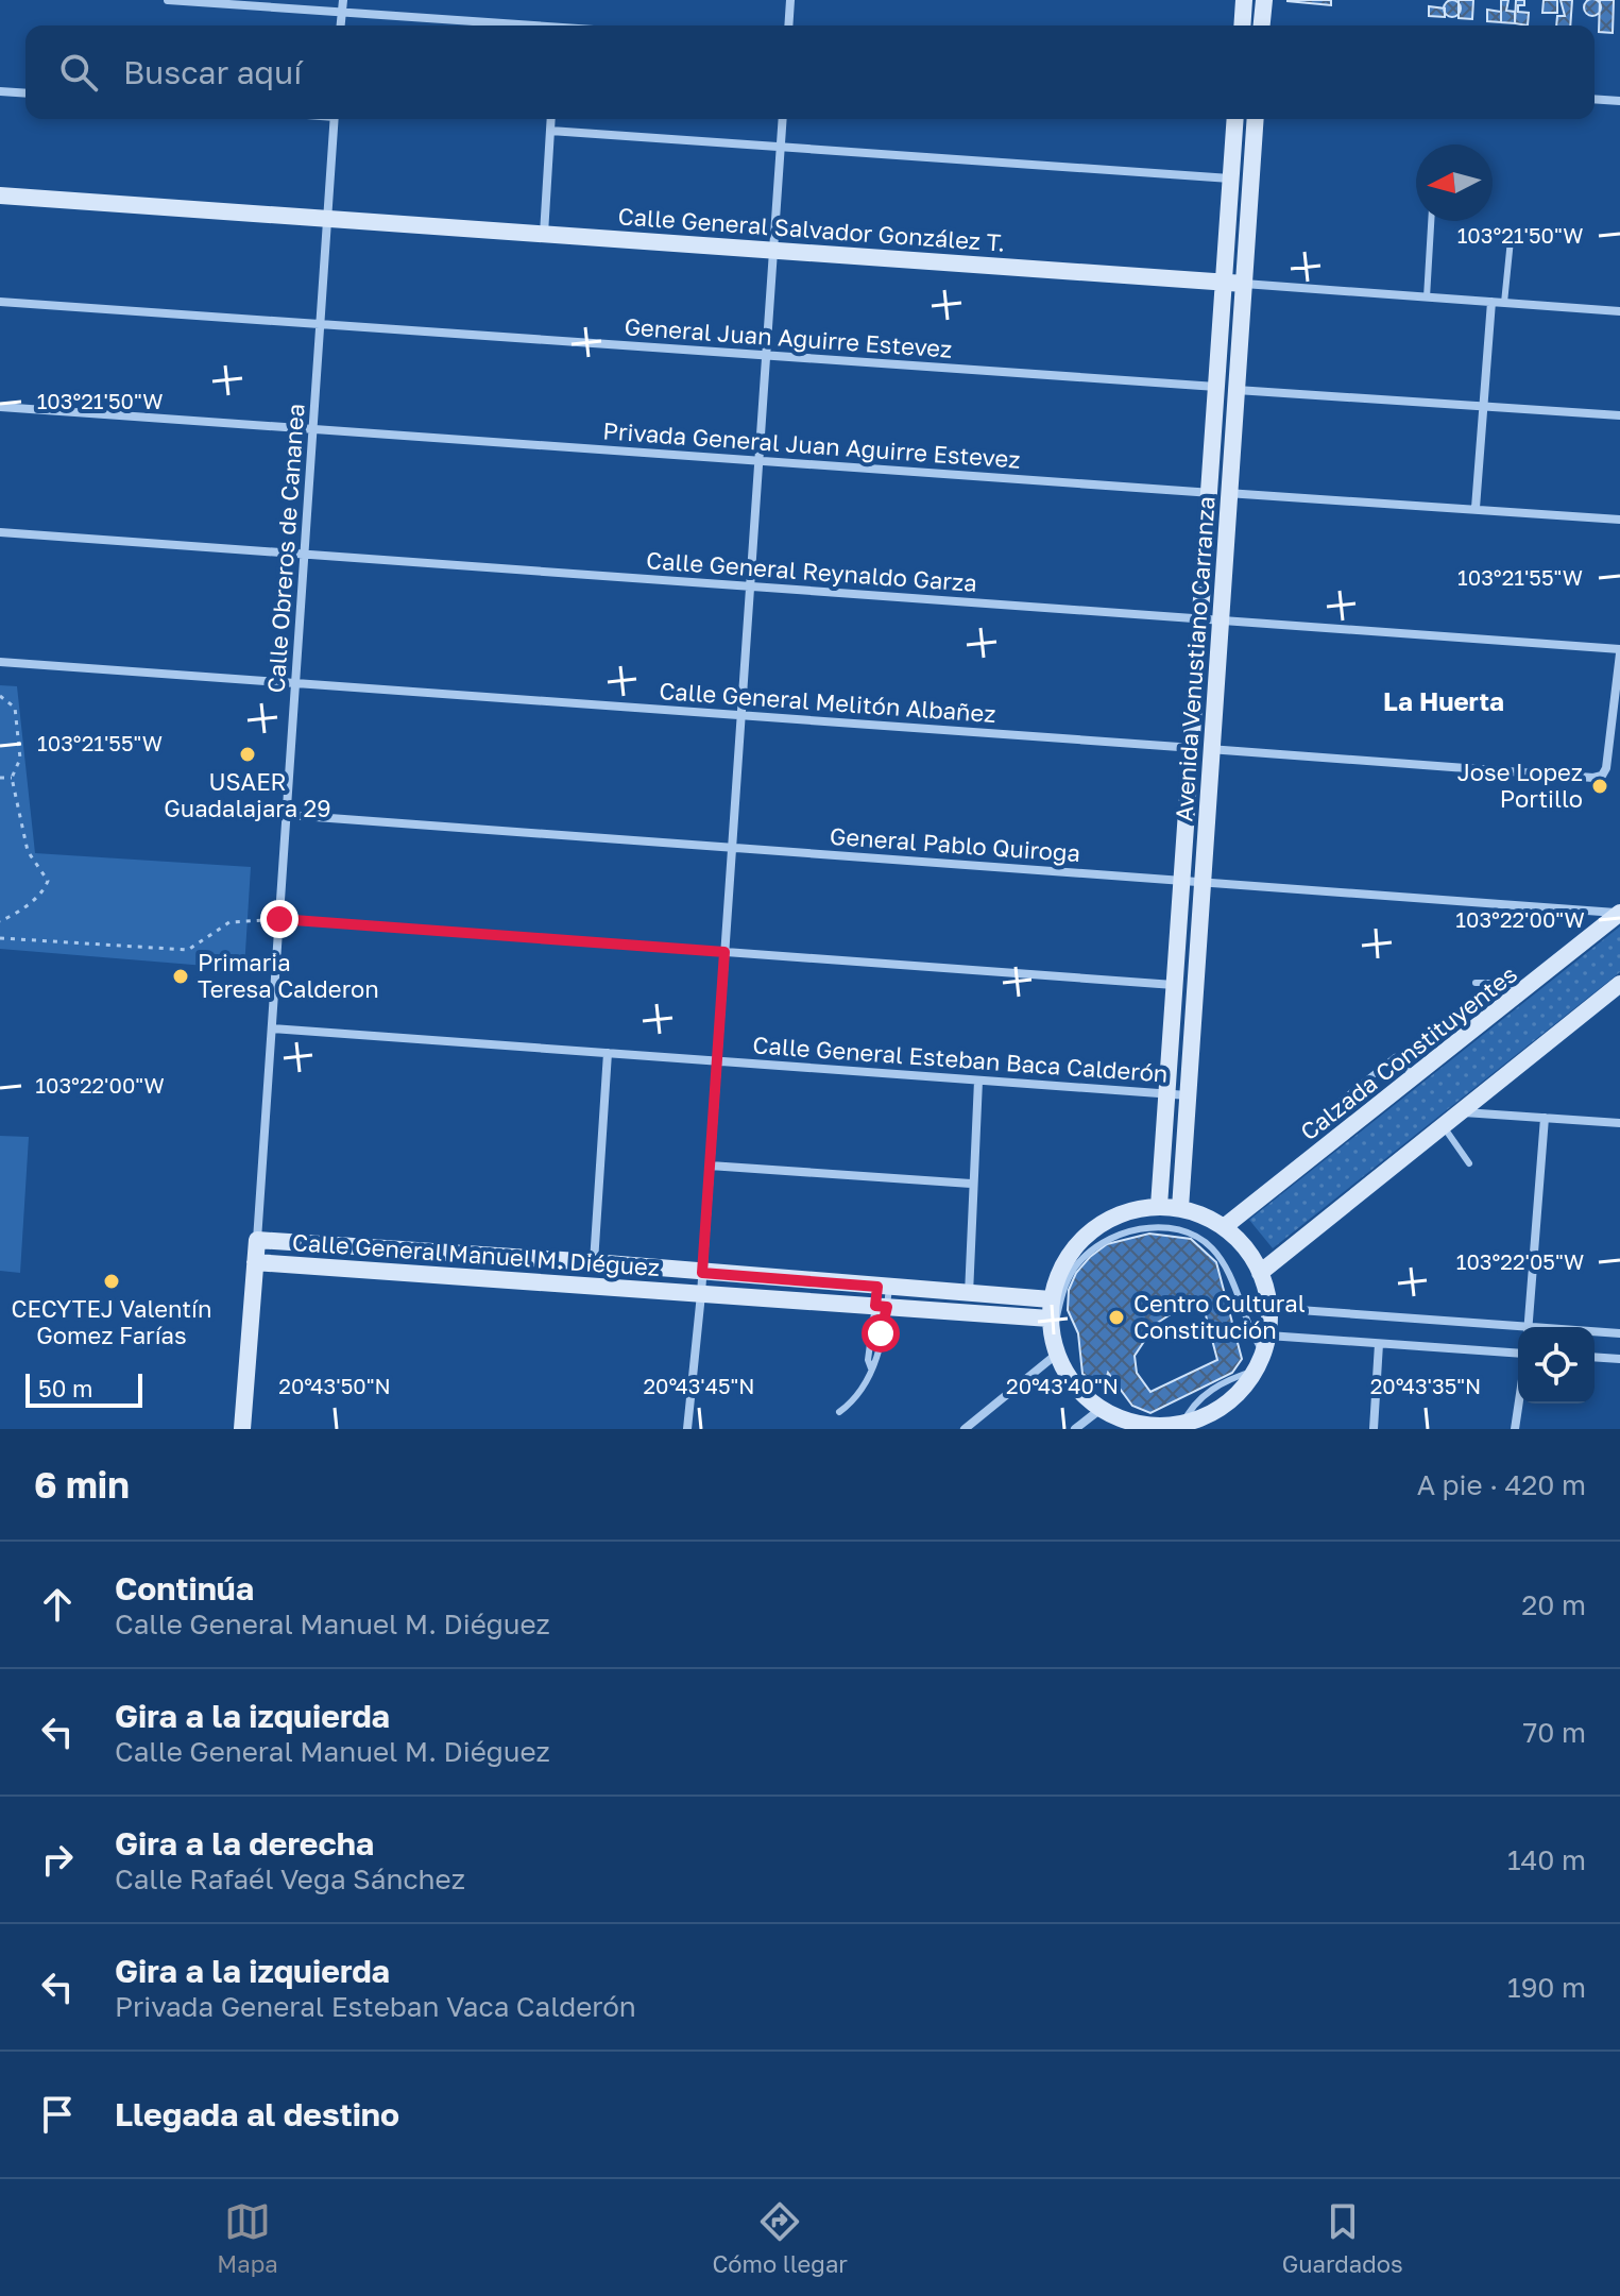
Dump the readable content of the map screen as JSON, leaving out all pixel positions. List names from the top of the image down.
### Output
{
  "streets": {
    "street": [
      "Calle General Salvador González T.",
      "General Juan Aguirre Estevez",
      "Privada General Juan Aguirre Estevez",
      "Calle Obreros de Cananea",
      "Calle General Reynaldo Garza",
      "Avenida Venustiano Carranza",
      "Calle General Melitón Albañez",
      "General Pablo Quiroga",
      "Calzada Constituyentes",
      "Calle General Esteban Baca Calderón",
      "Calle General Manuel M. Diéguez"
    ]
  },
  "crossings": [
    ["Calle General Salvador González T.", "Calle Obreros de Cananea"],
    ["Calle General Salvador González T.", "Avenida Venustiano Carranza"],
    ["General Juan Aguirre Estevez", "Calle Obreros de Cananea"],
    ["General Juan Aguirre Estevez", "Avenida Venustiano Carranza"],
    ["Privada General Juan Aguirre Estevez", "Calle Obreros de Cananea"],
    ["Privada General Juan Aguirre Estevez", "Avenida Venustiano Carranza"],
    ["Calle Obreros de Cananea", "Calle General Reynaldo Garza"],
    ["Calle Obreros de Cananea", "Calle General Melitón Albañez"],
    ["Calle Obreros de Cananea", "General Pablo Quiroga"],
    ["Calle Obreros de Cananea", "Calle General Esteban Baca Calderón"],
    ["Calle Obreros de Cananea", "Calle General Manuel M. Diéguez"],
    ["Calle General Reynaldo Garza", "Avenida Venustiano Carranza"],
    ["Calle General Reynaldo Garza", "Calle General Melitón Albañez"],
    ["Avenida Venustiano Carranza", "Calle General Melitón Albañez"],
    ["Avenida Venustiano Carranza", "General Pablo Quiroga"],
    ["Avenida Venustiano Carranza", "Calle General Esteban Baca Calderón"],
    ["General Pablo Quiroga", "Calzada Constituyentes"]
  ],
  "districts": ["La Huerta"],
  "places": [
    "USAER Guadalajara 29",
    "Jose Lopez Portillo",
    "Primaria Teresa Calderon",
    "CECYTEJ Valentín Gomez Farías",
    "Centro Cultural Constitución"
  ],
  "scale_bar": "50 m",
  "north": "left",
  "page": {
    "search": "Buscar aquí",
    "scale": "50 m",
    "heading": ["6 min", "A pie · 420 m"],
    "list": [
      ["Continúa", "Calle General Manuel M. Diéguez", "20 m"],
      ["Gira a la izquierda", "Calle General Manuel M. Diéguez", "70 m"],
      ["Gira a la derecha", "Calle Rafaél Vega Sánchez", "140 m"],
      ["Gira a la izquierda", "Privada General Esteban Vaca Calderón", "190 m"],
      "Llegada al destino"
    ],
    "nav": ["Mapa", "Cómo llegar", "Guardados"]
  },
  "coordinates": [
    "103°21'50\"W",
    "103°21'55\"W",
    "103°22'00\"W",
    "103°22'05\"W",
    "20°43'50\"N",
    "20°43'45\"N",
    "20°43'40\"N",
    "20°43'35\"N"
  ]
}
